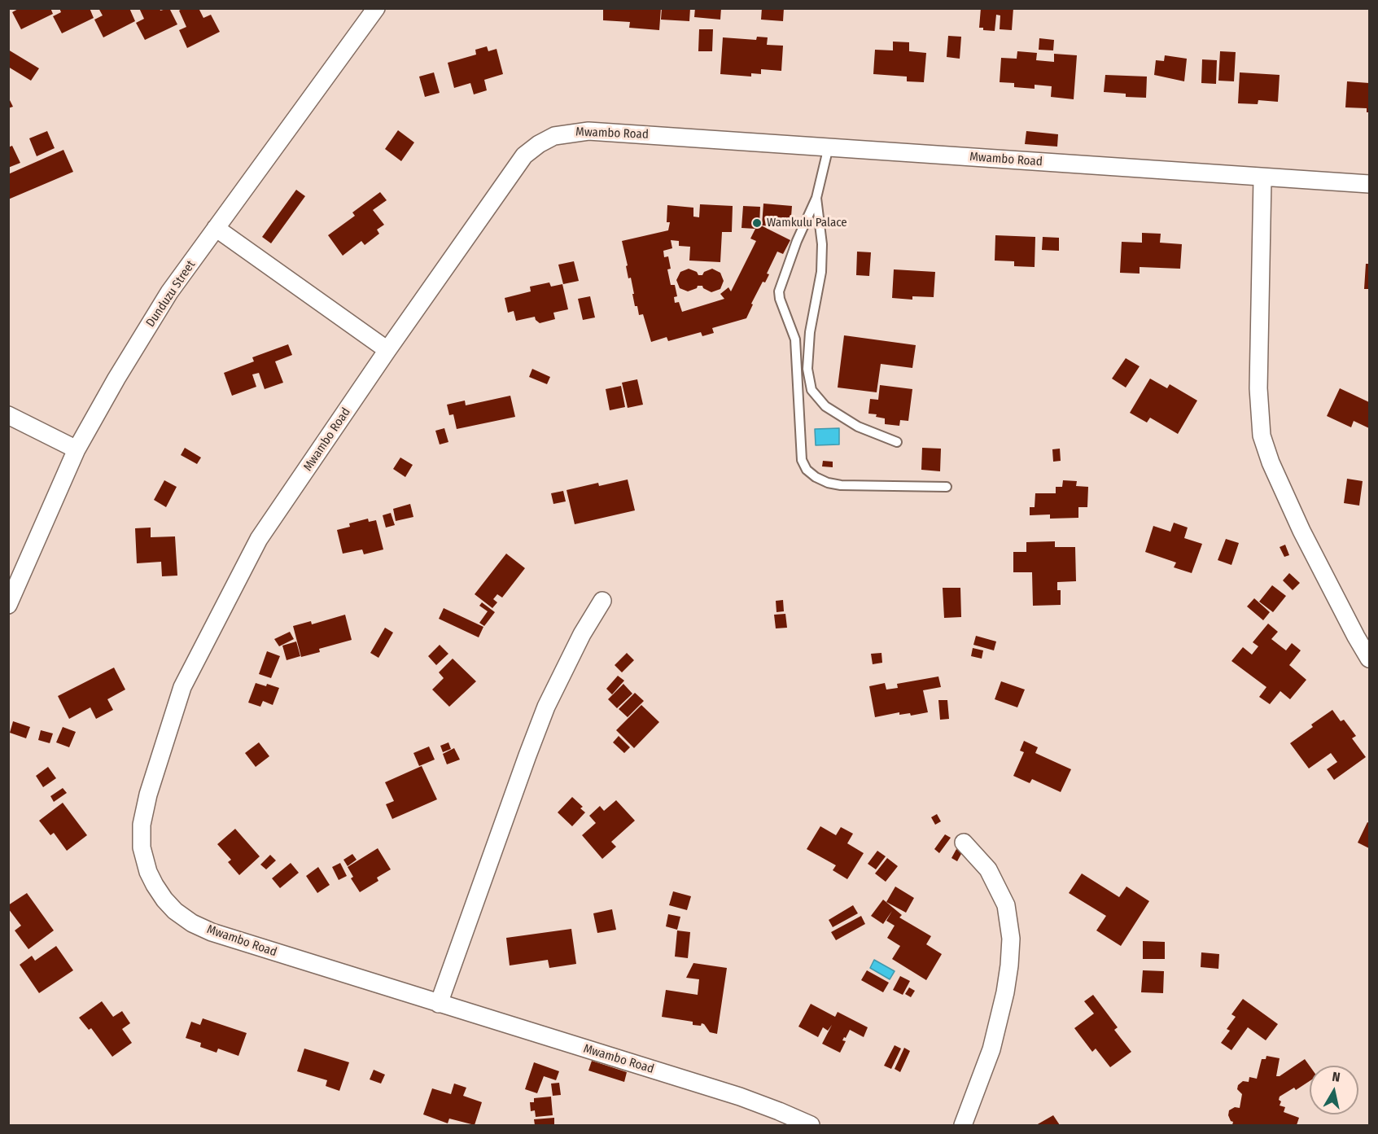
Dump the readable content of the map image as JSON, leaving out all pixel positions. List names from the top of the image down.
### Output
{
  "streets": {
    "street": ["Mwambo Road", "Dunduzu Street"]
  },
  "places": ["Wamkulu Palace"],
  "north": "top"
}
